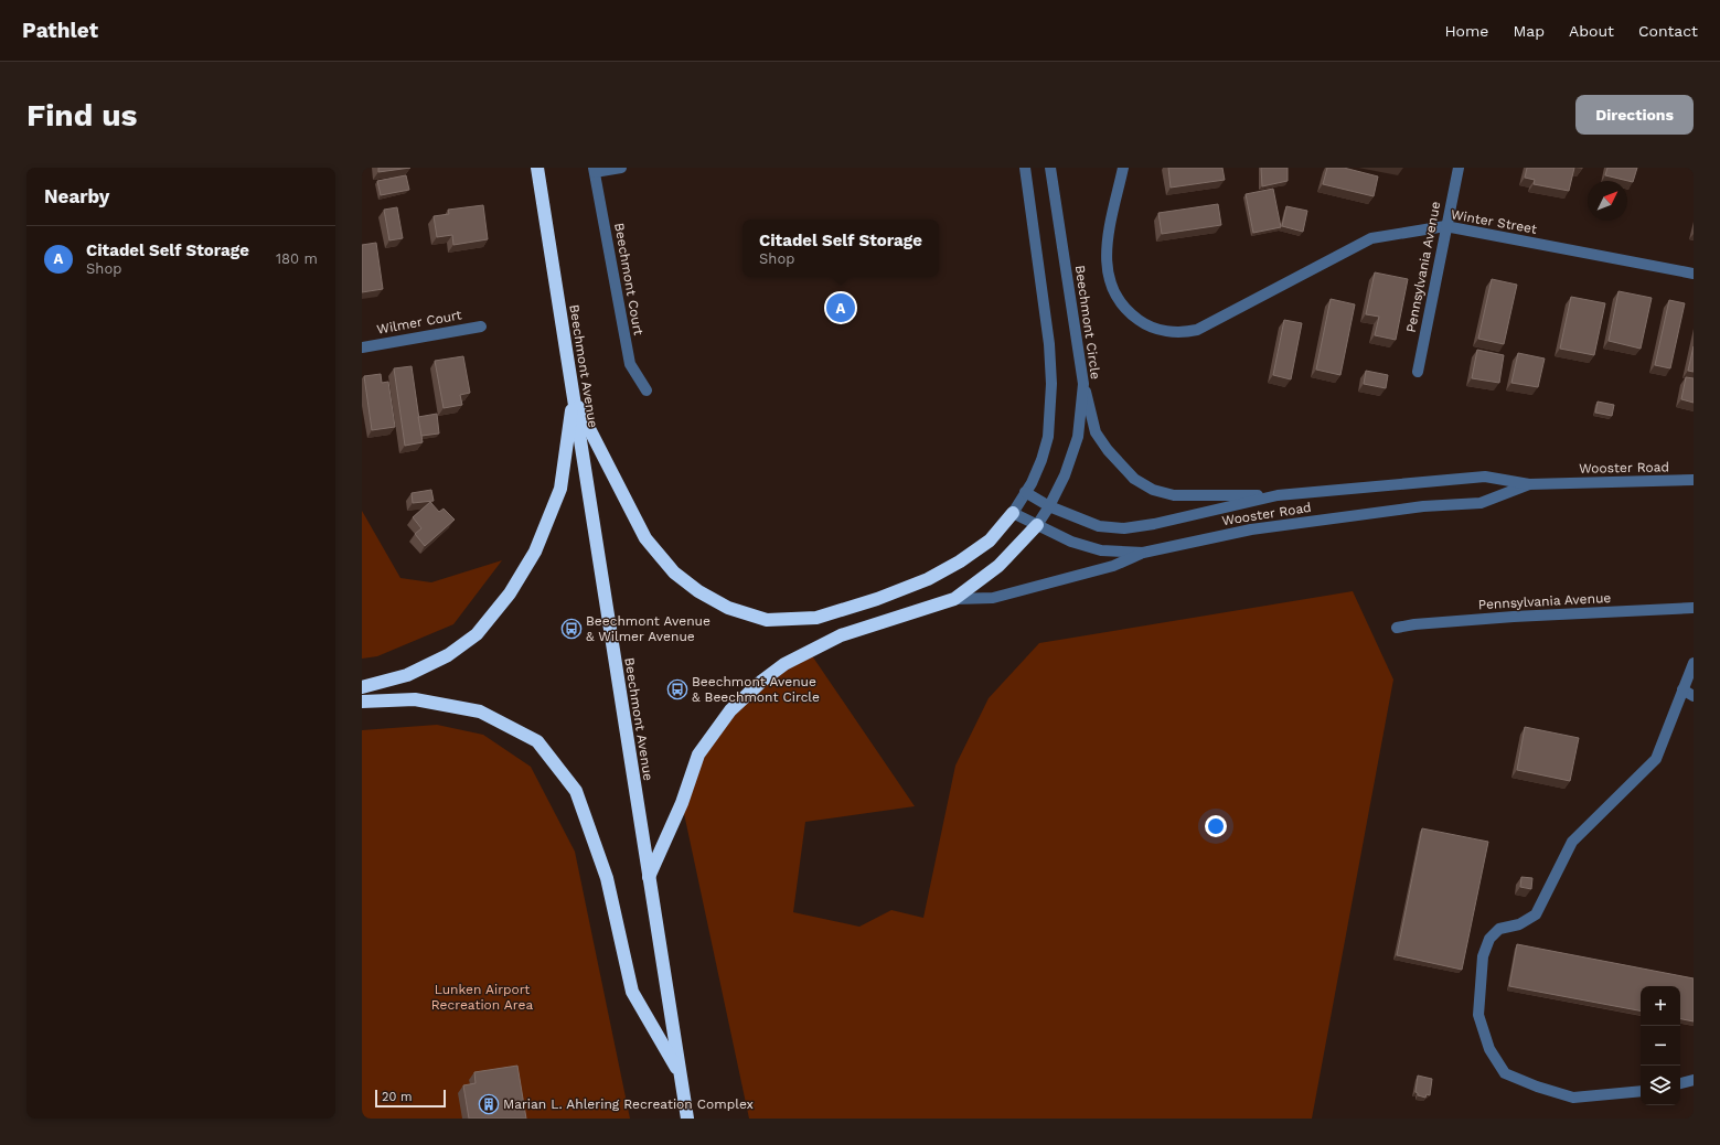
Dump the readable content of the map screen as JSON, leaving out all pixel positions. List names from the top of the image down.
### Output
{
  "streets": {
    "highway": ["Beechmont Avenue"],
    "street": [
      "Winter Street",
      "Pennsylvania Avenue",
      "Beechmont Court",
      "Wilmer Court",
      "Beechmont Circle",
      "Wooster Road"
    ]
  },
  "crossings": [
    ["Winter Street", "Pennsylvania Avenue"],
    ["Beechmont Circle", "Wooster Road"]
  ],
  "parks": ["Lunken Airport Recreation Area"],
  "places": {
    "bus stop": ["Beechmont Avenue & Wilmer Avenue", "Beechmont Avenue & Beechmont Circle"],
    "building": ["Marian L. Ahlering Recreation Complex"]
  },
  "scale_bar": "20 m",
  "north": "top right",
  "page": {
    "header": "Pathlet",
    "nav": [
      "Home",
      "Map",
      "About",
      "Contact"
    ],
    "buttons": "Directions",
    "title": "Find us",
    "heading": "Nearby",
    "popup": ["Citadel Self Storage", "Shop"],
    "list": [
      {
        "mark": "A",
        "name": "Citadel Self Storage",
        "note": "Shop",
        "value": "180 m"
      }
    ],
    "pins": "A",
    "map_buttons": ["+", "−"],
    "scale": "20 m"
  }
}
